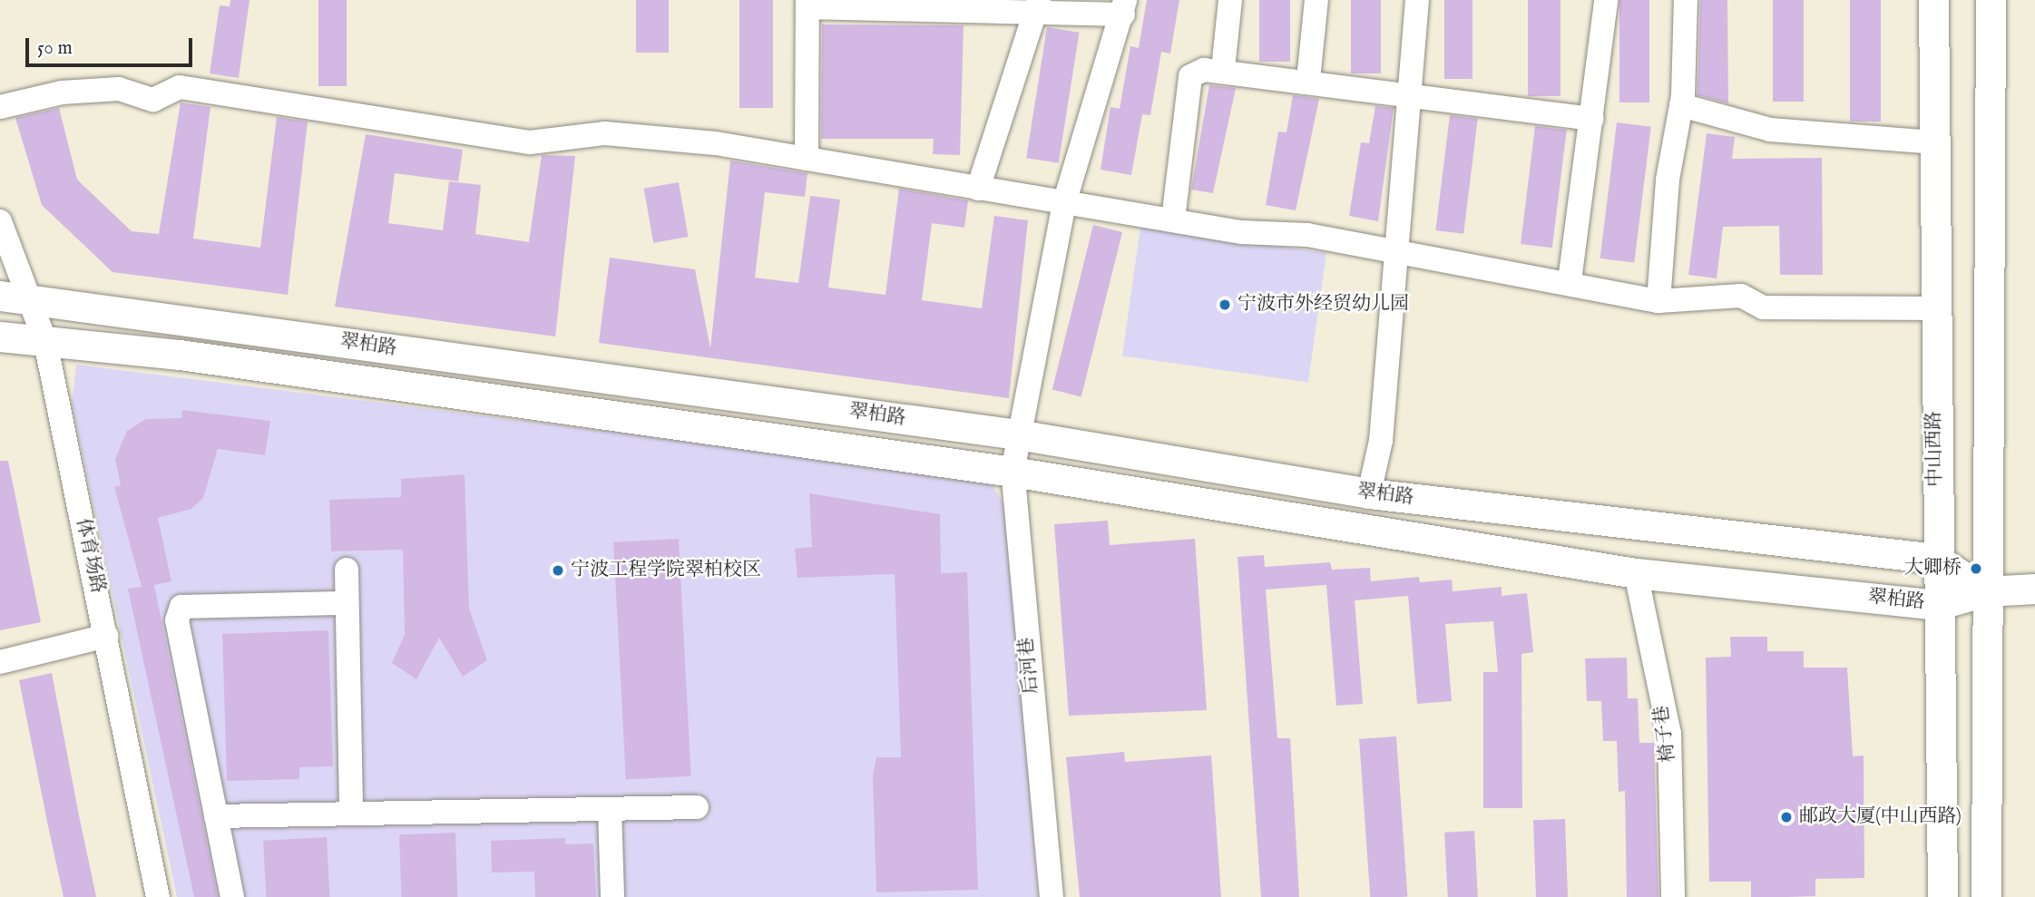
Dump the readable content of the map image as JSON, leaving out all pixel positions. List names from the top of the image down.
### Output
{
  "streets": {
    "main road": ["翠柏路", "中山西路"],
    "street": ["体育场路", "后河巷", "椅子巷"]
  },
  "crossings": [
    ["翠柏路", "中山西路"],
    ["翠柏路", "体育场路"],
    ["翠柏路", "后河巷"],
    ["翠柏路", "椅子巷"]
  ],
  "places": [
    "宁波市外经贸幼儿园",
    "大卿桥",
    "宁波工程学院翠柏校区",
    "邮政大厦(中山西路)"
  ],
  "scale_bar": "50 m"
}
